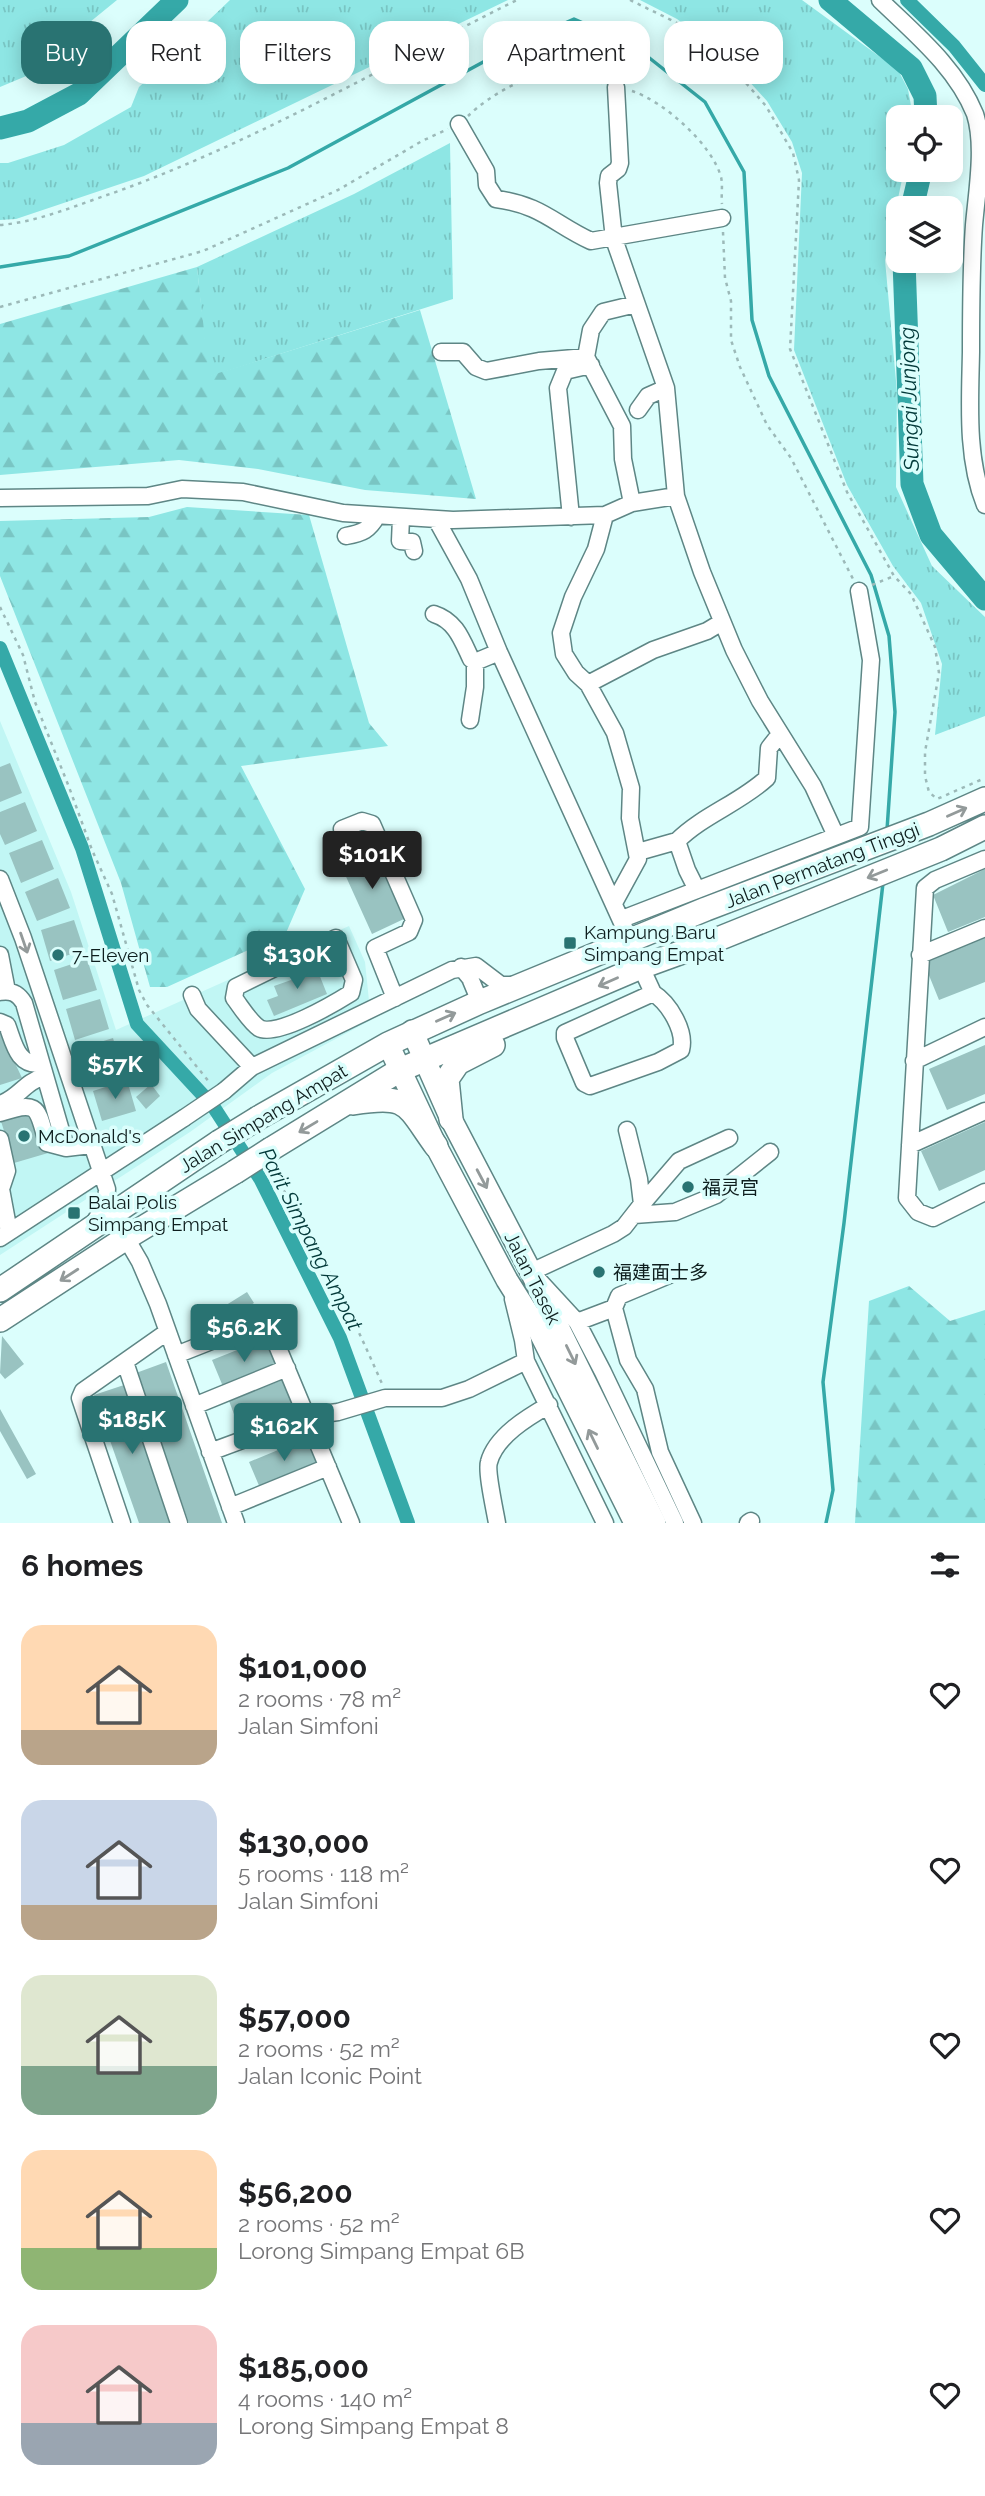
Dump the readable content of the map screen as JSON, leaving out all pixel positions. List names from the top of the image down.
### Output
{
  "streets": {
    "highway": ["Jalan Permatang Tinggi", "Jalan Simpang Ampat"],
    "main road": ["Jalan Tasek"]
  },
  "crossings": [
    ["Jalan Permatang Tinggi", "Jalan Simpang Ampat"],
    ["Jalan Permatang Tinggi", "Jalan Tasek"],
    ["Jalan Simpang Ampat", "Jalan Tasek"]
  ],
  "water": ["Sungai Junjong", "Parit Simpang Ampat"],
  "places": {
    "transit": ["Kampung Baru Simpang Empat", "Balai Polis Simpang Empat"],
    "other": [
      "7-Eleven",
      "McDonald's",
      "福灵宫",
      "福建面士多"
    ]
  },
  "page": {
    "chip": [
      "Buy",
      "Rent",
      "Filters",
      "New",
      "Apartment",
      "House"
    ],
    "price": [
      "$101K",
      "$130K",
      "$57K",
      "$56.2K",
      "$185K",
      "$162K"
    ],
    "heading": "6 homes",
    "list": [
      {
        "name": "$101,000",
        "note": "2 rooms · 78 m² · Jalan Simfoni"
      },
      {
        "name": "$130,000",
        "note": "5 rooms · 118 m² · Jalan Simfoni"
      },
      {
        "name": "$57,000",
        "note": "2 rooms · 52 m² · Jalan Iconic Point"
      },
      {
        "name": "$56,200",
        "note": "2 rooms · 52 m² · Lorong Simpang Empat 6B"
      },
      {
        "name": "$185,000",
        "note": "4 rooms · 140 m² · Lorong Simpang Empat 8"
      }
    ]
  }
}
